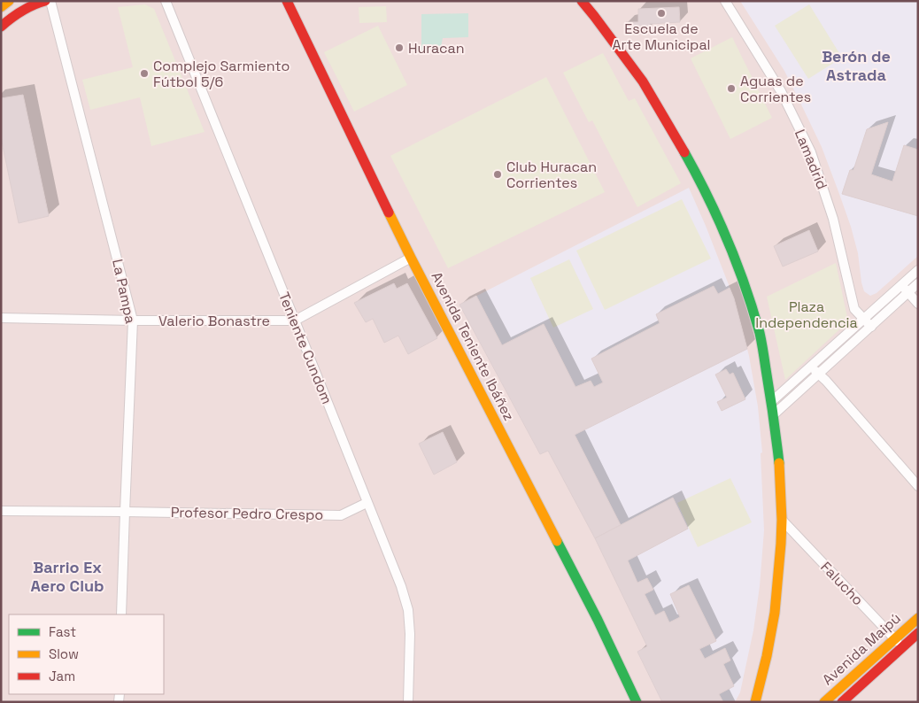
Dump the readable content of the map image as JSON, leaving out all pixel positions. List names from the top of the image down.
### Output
{
  "streets": {
    "main road": ["Avenida Teniente Ibáñez", "Avenida Maipú"],
    "street": [
      "Lamadrid",
      "La Pampa",
      "Valerio Bonastre",
      "Teniente Cundom",
      "Profesor Pedro Crespo",
      "Falucho"
    ]
  },
  "crossings": [
    ["La Pampa", "Valerio Bonastre"],
    ["La Pampa", "Profesor Pedro Crespo"],
    ["Valerio Bonastre", "Avenida Teniente Ibáñez"],
    ["Valerio Bonastre", "Teniente Cundom"],
    ["Teniente Cundom", "Profesor Pedro Crespo"],
    ["Falucho", "Avenida Maipú"]
  ],
  "districts": ["Berón de Astrada", "Barrio Ex Aero Club"],
  "parks": ["Plaza Independencia"],
  "places": [
    "Escuela de Arte Municipal",
    "Huracan",
    "Complejo Sarmiento Fútbol 5/6",
    "Aguas de Corrientes",
    "Club Huracan Corrientes"
  ],
  "legend": ["Fast", "Slow", "Jam"]
}
